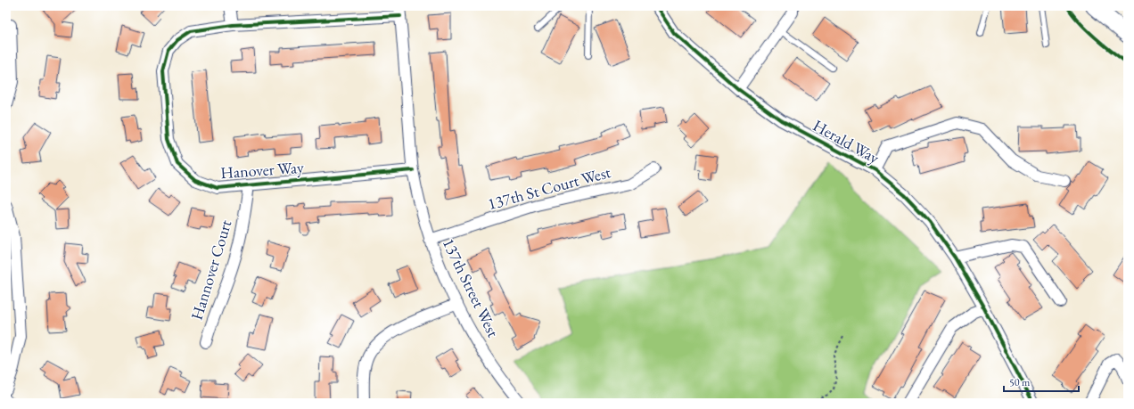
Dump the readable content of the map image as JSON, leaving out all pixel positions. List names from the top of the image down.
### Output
{
  "streets": {
    "street": [
      "Herald Way",
      "Hanover Way",
      "137th St Court West",
      "Hannover Court",
      "137th Street West"
    ]
  },
  "crossings": [
    ["Hanover Way", "Hannover Court"],
    ["Hanover Way", "137th Street West"],
    ["137th St Court West", "137th Street West"]
  ],
  "scale_bar": "50 m"
}
